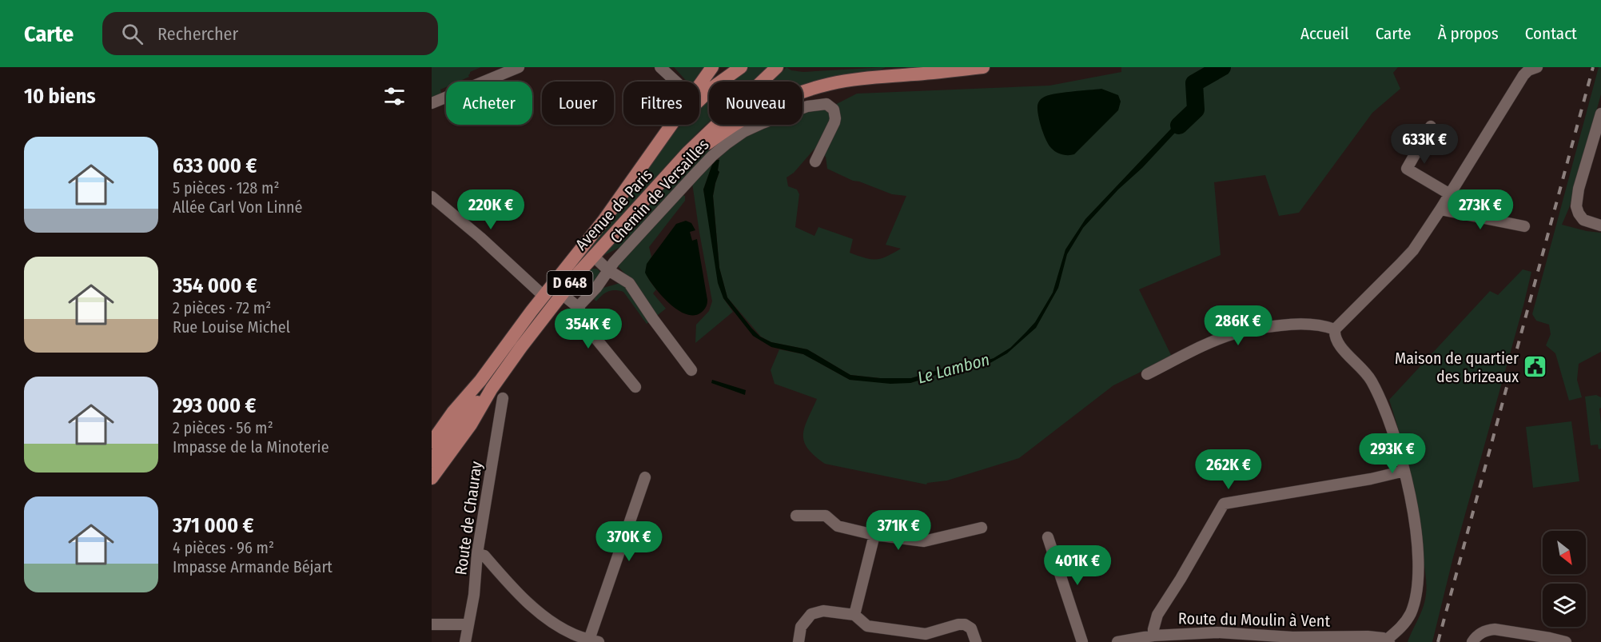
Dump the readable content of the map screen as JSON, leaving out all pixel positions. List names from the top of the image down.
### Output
{
  "streets": {
    "main road": ["Avenue de Paris", "D 648"],
    "street": ["Chemin de Versailles", "Route de Chauray", "Route du Moulin à Vent"]
  },
  "crossings": [
    ["Avenue de Paris", "D 648"]
  ],
  "water": ["Le Lambon"],
  "places": {
    "public building": ["Maison de quartier des brizeaux"]
  },
  "north": "bottom right",
  "page": {
    "header": "Carte",
    "search": "Rechercher",
    "nav": [
      "Accueil",
      "Carte",
      "À propos",
      "Contact"
    ],
    "heading": "10 biens",
    "chip": [
      "Acheter",
      "Louer",
      "Filtres",
      "Nouveau"
    ],
    "price": [
      "633K €",
      "220K €",
      "273K €",
      "286K €",
      "354K €",
      "293K €",
      "262K €",
      "371K €",
      "370K €",
      "401K €"
    ],
    "list": [
      {
        "name": "633 000 €",
        "note": "5 pièces · 128 m² · Allée Carl Von Linné"
      },
      {
        "name": "354 000 €",
        "note": "2 pièces · 72 m² · Rue Louise Michel"
      },
      {
        "name": "293 000 €",
        "note": "2 pièces · 56 m² · Impasse de la Minoterie"
      },
      {
        "name": "371 000 €",
        "note": "4 pièces · 96 m² · Impasse Armande Béjart"
      }
    ]
  }
}
